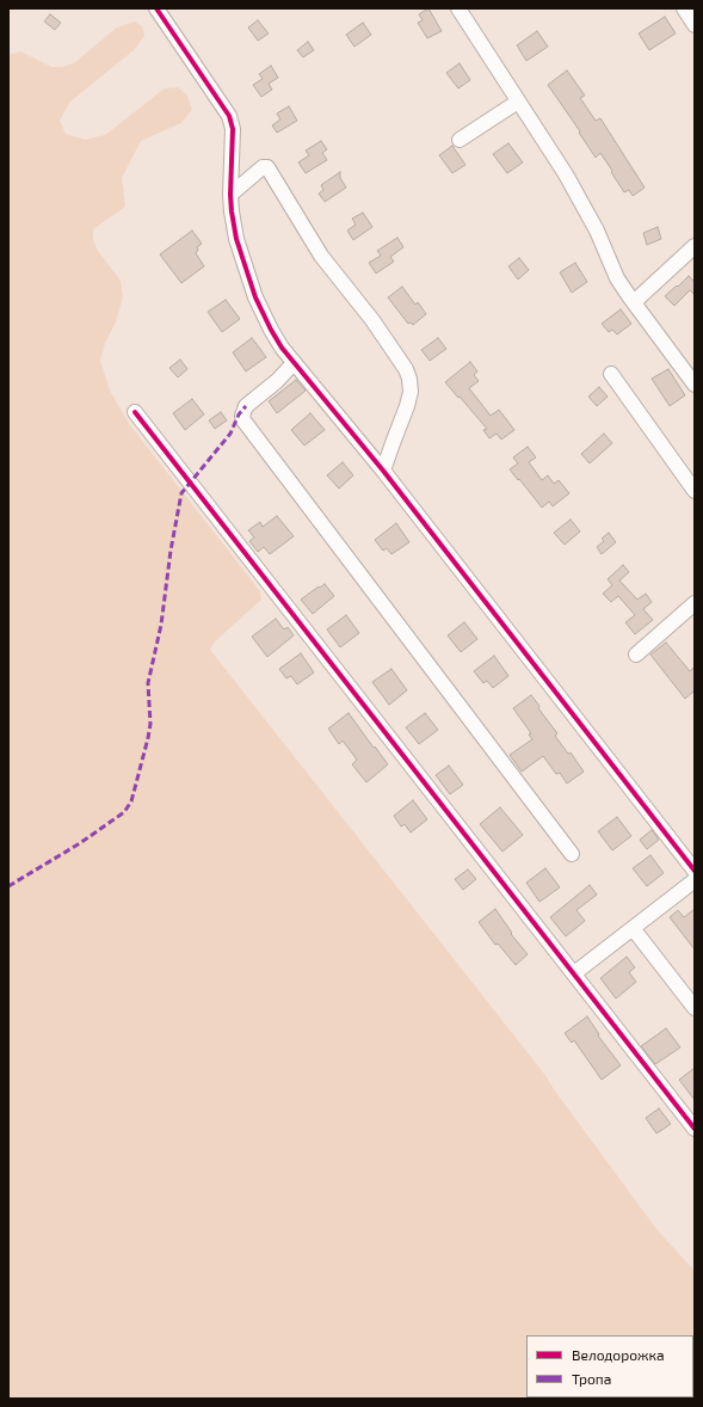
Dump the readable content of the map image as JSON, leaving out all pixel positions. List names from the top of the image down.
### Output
{
  "legend": ["Велодорожка", "Тропа"]
}
